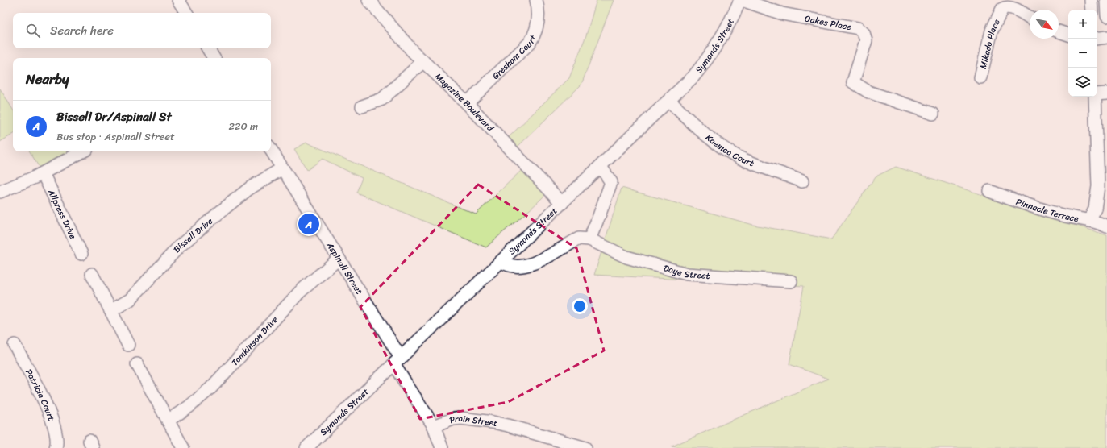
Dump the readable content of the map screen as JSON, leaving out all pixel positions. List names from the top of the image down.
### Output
{
  "streets": {
    "street": [
      "Oakes Place",
      "Mikado Place",
      "Symonds Street",
      "Gresham Court",
      "Magazine Boulevard",
      "Kaemco Court",
      "Pinnacle Terrace",
      "Allpress Drive",
      "Bissell Drive",
      "Aspinall Street",
      "Doye Street",
      "Tomkinson Drive",
      "Patricia Court",
      "Prain Street"
    ]
  },
  "crossings": [
    ["Oakes Place", "Symonds Street"],
    ["Symonds Street", "Magazine Boulevard"],
    ["Symonds Street", "Kaemco Court"],
    ["Symonds Street", "Aspinall Street"],
    ["Gresham Court", "Magazine Boulevard"],
    ["Bissell Drive", "Aspinall Street"],
    ["Aspinall Street", "Tomkinson Drive"]
  ],
  "north": "bottom right",
  "page": {
    "map_buttons": ["+", "−"],
    "search": "Search here",
    "heading": "Nearby",
    "list": [
      {
        "mark": "A",
        "name": "Bissell Dr/Aspinall St",
        "note": "Bus stop · Aspinall Street",
        "value": "220 m"
      }
    ],
    "pins": "A"
  }
}
